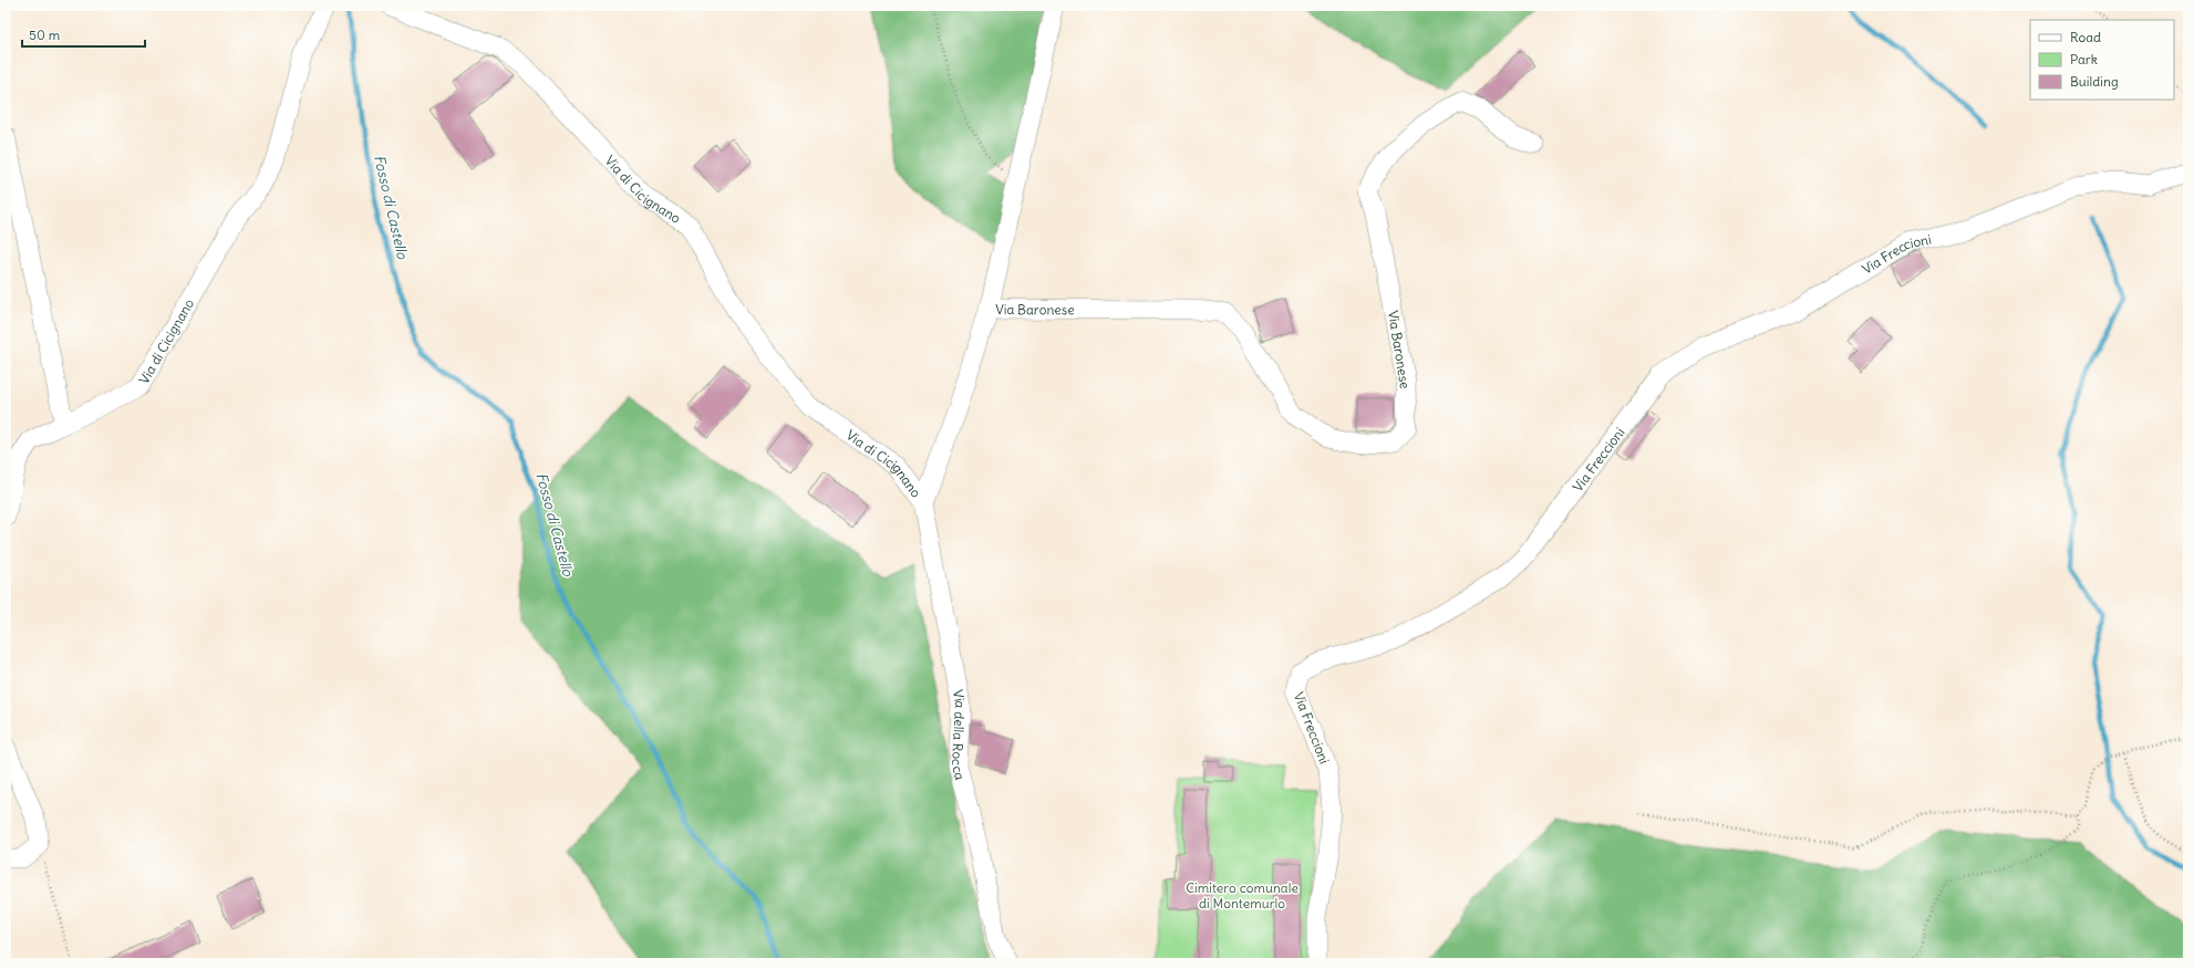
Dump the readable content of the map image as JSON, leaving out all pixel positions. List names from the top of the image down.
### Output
{
  "streets": {
    "street": [
      "Via di Cicignano",
      "Via Freccioni",
      "Via Baronese",
      "Via della Rocca"
    ]
  },
  "crossings": [
    ["Via di Cicignano", "Via Baronese"],
    ["Via di Cicignano", "Via della Rocca"],
    ["Via Baronese", "Via della Rocca"]
  ],
  "water": ["Fosso di Castello"],
  "parks": ["Cimitero comunale di Montemurlo"],
  "legend": ["Road", "Park", "Building"],
  "scale_bar": "50 m"
}
